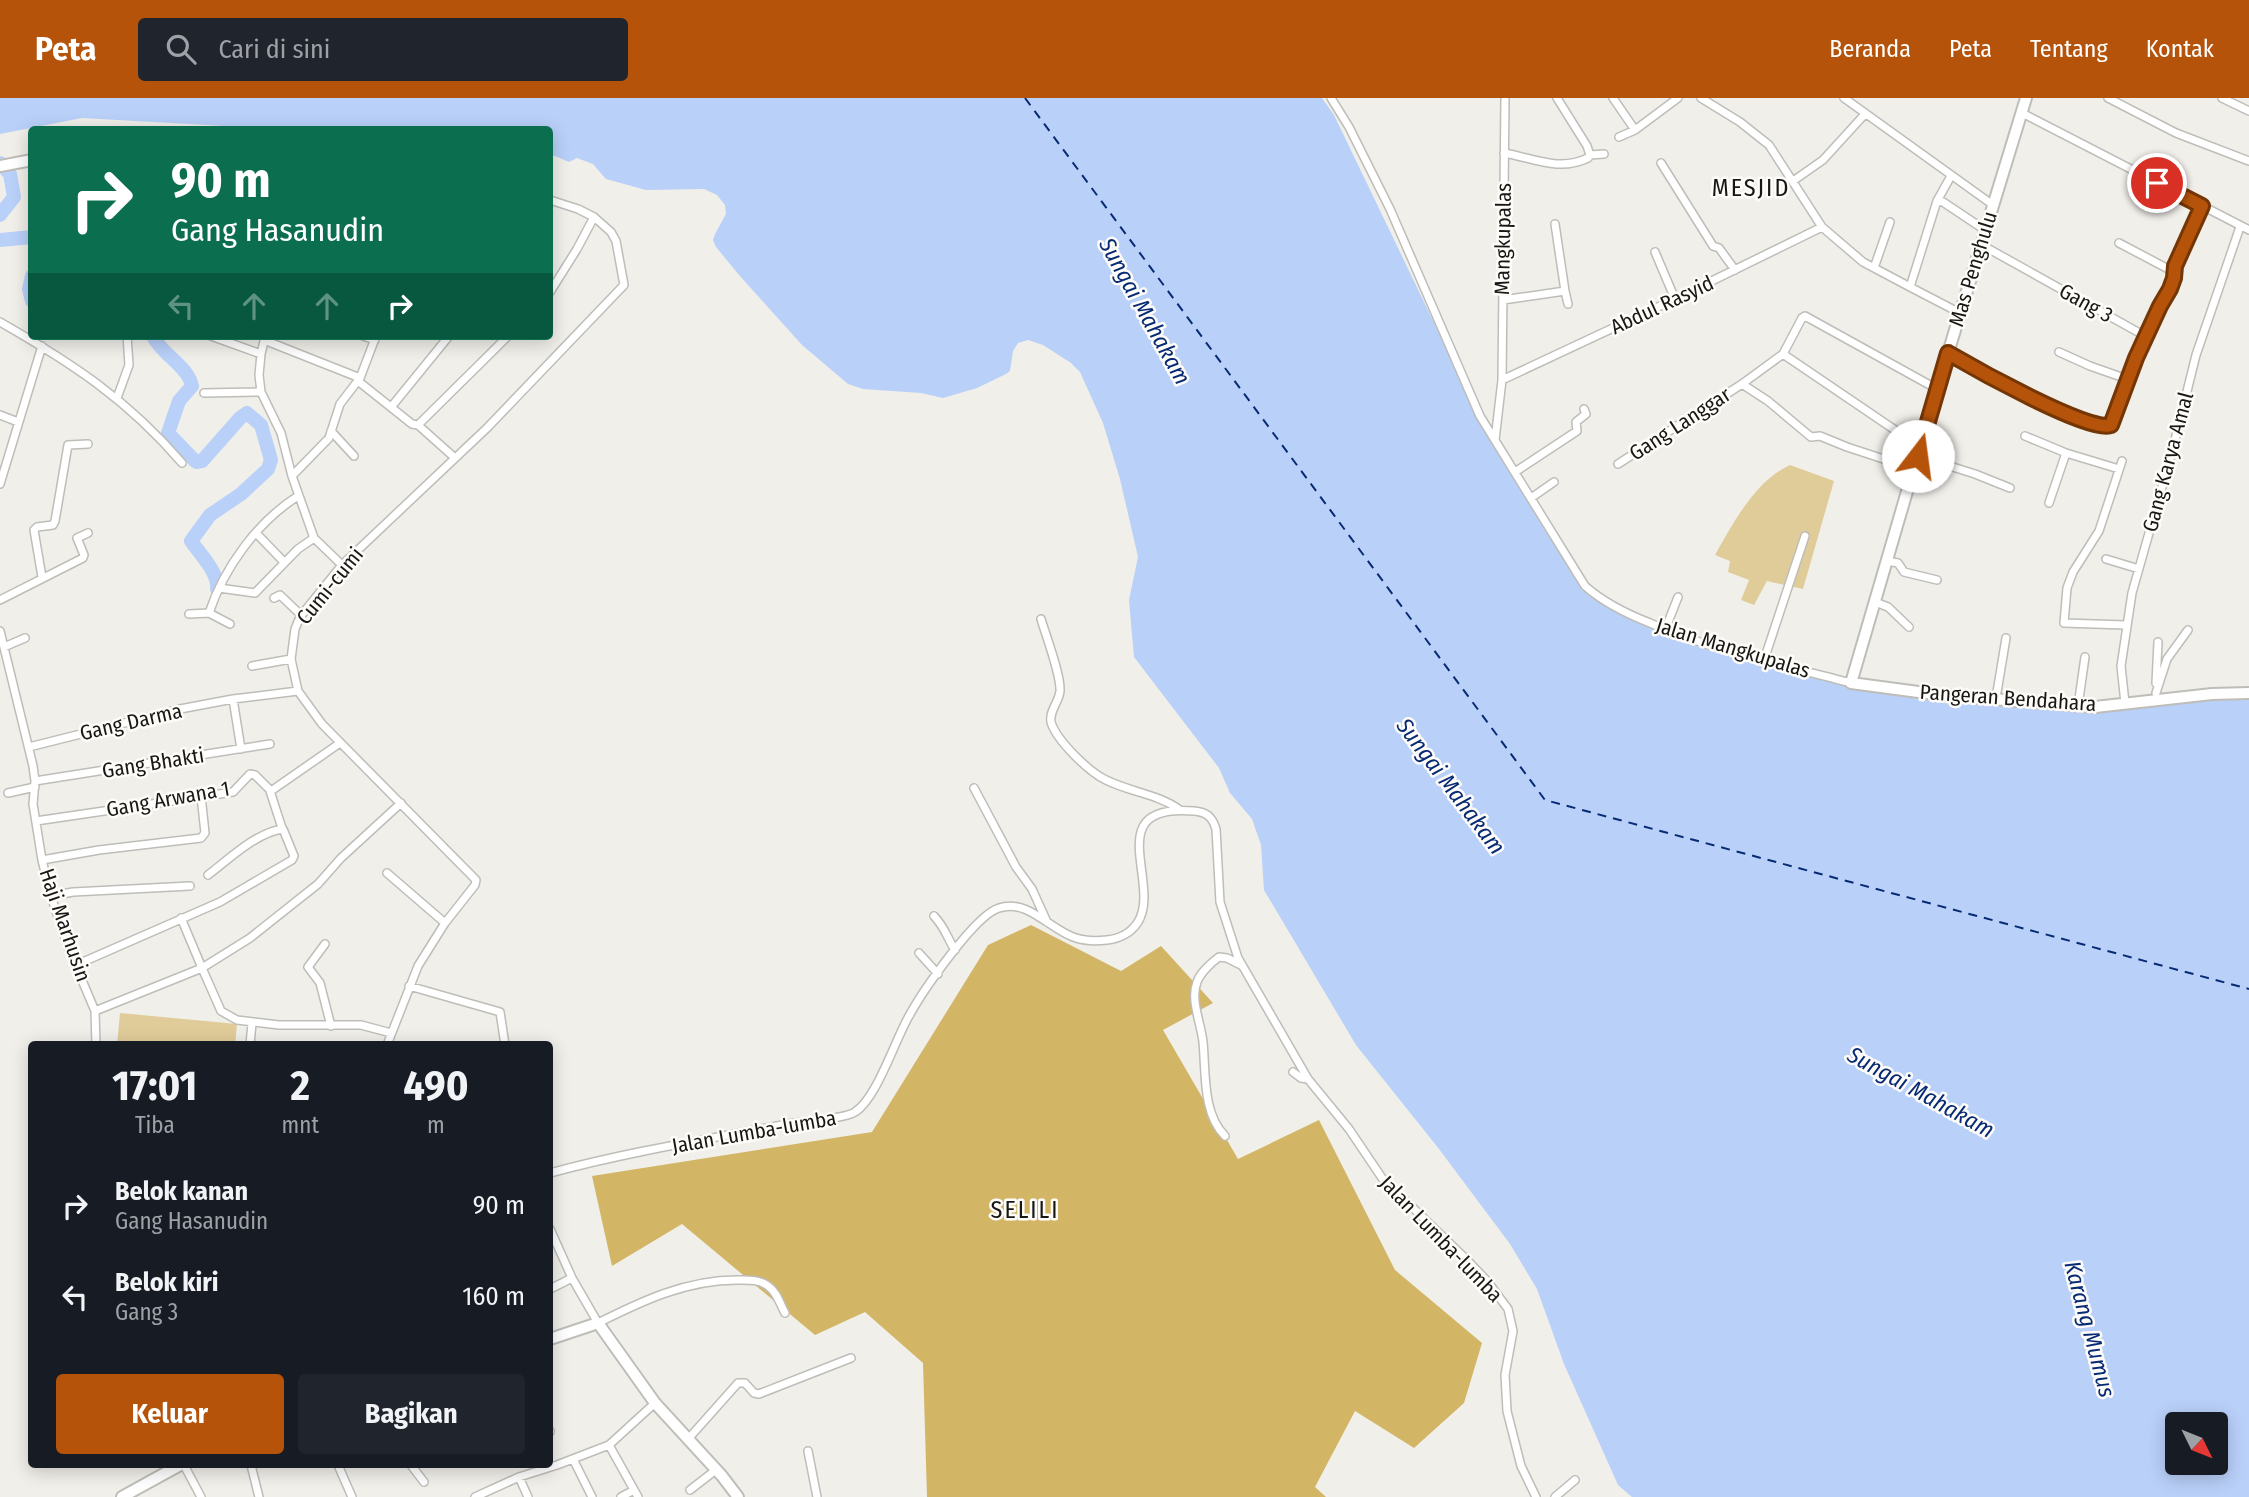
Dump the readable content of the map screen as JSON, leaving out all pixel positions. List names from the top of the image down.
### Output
{
  "streets": {
    "street": [
      "Mangkupalas",
      "Mas Penghulu",
      "Gang 3",
      "Abdul Rasyid",
      "Gang Langgar",
      "Gang Karya Amal",
      "Cumi-cumi",
      "Jalan Mangkupalas",
      "Pangeran Bendahara",
      "Gang Darma",
      "Gang Bhakti",
      "Gang Arwana 1",
      "Haji Marhusin",
      "Jalan Lumba-lumba"
    ]
  },
  "crossings": [
    ["Mangkupalas", "Abdul Rasyid"],
    ["Mangkupalas", "Jalan Mangkupalas"],
    ["Mas Penghulu", "Gang 3"],
    ["Mas Penghulu", "Jalan Mangkupalas"],
    ["Mas Penghulu", "Pangeran Bendahara"],
    ["Gang Karya Amal", "Pangeran Bendahara"],
    ["Cumi-cumi", "Gang Darma"],
    ["Jalan Mangkupalas", "Pangeran Bendahara"],
    ["Gang Darma", "Haji Marhusin"],
    ["Gang Bhakti", "Haji Marhusin"],
    ["Gang Arwana 1", "Haji Marhusin"]
  ],
  "districts": ["MESJID", "SELILI"],
  "water": ["Sungai Mahakam", "Karang Mumus"],
  "north": "bottom right",
  "page": {
    "header": "Peta",
    "search": "Cari di sini",
    "nav": [
      "Beranda",
      "Peta",
      "Tentang",
      "Kontak"
    ],
    "turn": ["90 m", "Gang Hasanudin"],
    "eta": [
      "17:01",
      "Tiba",
      "2",
      "mnt",
      "490",
      "m"
    ],
    "list": [
      {
        "name": "Belok kanan",
        "note": "Gang Hasanudin",
        "value": "90 m"
      },
      {
        "name": "Belok kiri",
        "note": "Gang 3",
        "value": "160 m"
      }
    ],
    "buttons": ["Keluar", "Bagikan"]
  }
}
